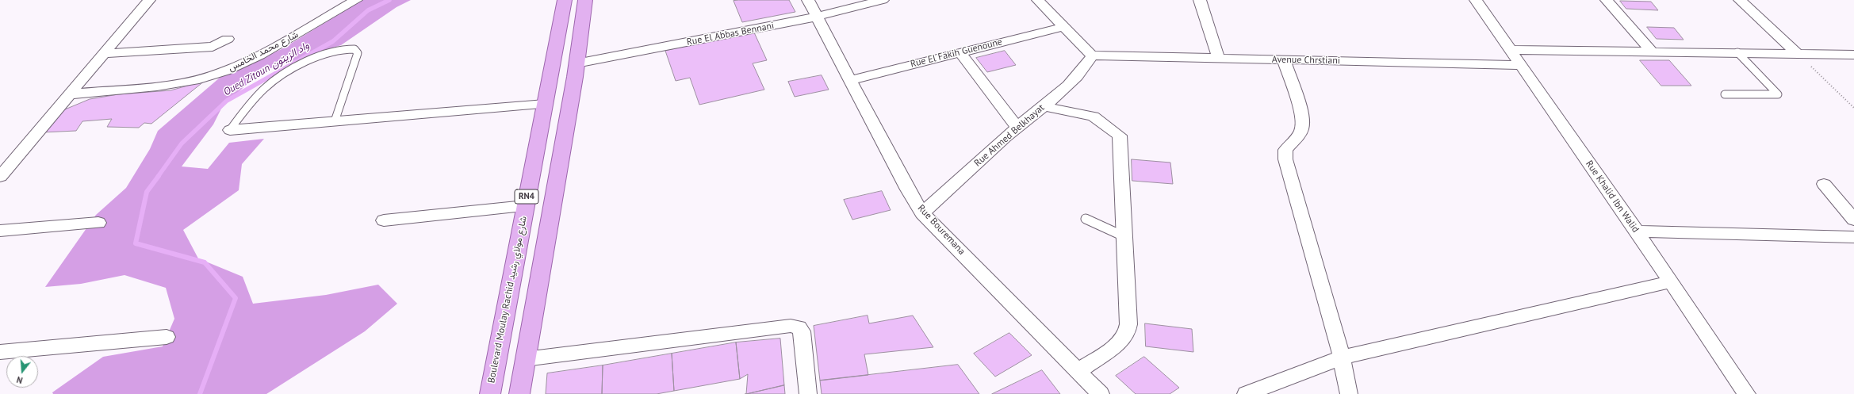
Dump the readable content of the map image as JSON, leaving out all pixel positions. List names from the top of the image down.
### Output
{
  "streets": {
    "main road": ["RN4", "Boulevard Moulay Rachid شارع مولاي رشيد"],
    "street": [
      "Rue El Abbas Bennani",
      "شارع محمد الخامس",
      "Rue El Fakih Guenoune",
      "Avenue Chrstiani",
      "Rue Ahmed Belkhayat",
      "Rue Khalid Ibn Walid",
      "Rue Bouremana"
    ]
  },
  "crossings": [
    ["Rue El Abbas Bennani", "RN4"],
    ["Rue El Abbas Bennani", "Rue Bouremana"],
    ["Rue El Fakih Guenoune", "Rue Bouremana"],
    ["Avenue Chrstiani", "Rue Ahmed Belkhayat"],
    ["Avenue Chrstiani", "Rue Khalid Ibn Walid"],
    ["Rue Ahmed Belkhayat", "Rue Bouremana"]
  ],
  "water": ["Oued Zitoun واد الزيتون"],
  "north": "bottom"
}
